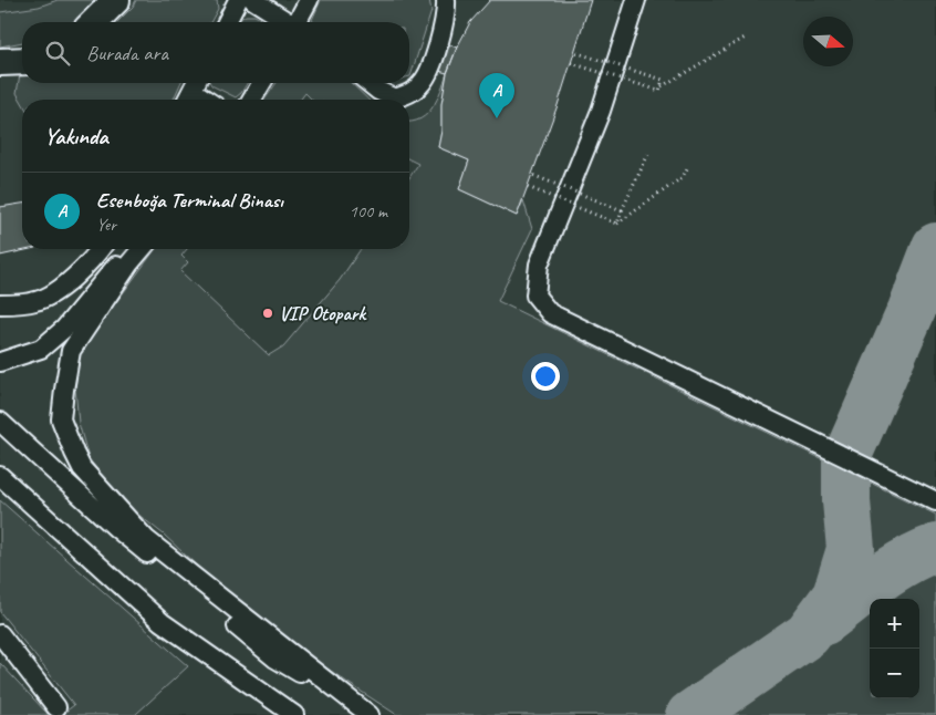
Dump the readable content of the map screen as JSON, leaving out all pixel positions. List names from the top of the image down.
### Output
{
  "places": ["VIP Otopark"],
  "north": "right",
  "page": {
    "search": "Burada ara",
    "pins": "A",
    "heading": "Yakında",
    "list": [
      {
        "mark": "A",
        "name": "Esenboğa Terminal Binası",
        "note": "Yer",
        "value": "100 m"
      }
    ],
    "map_buttons": ["+", "−"]
  }
}
